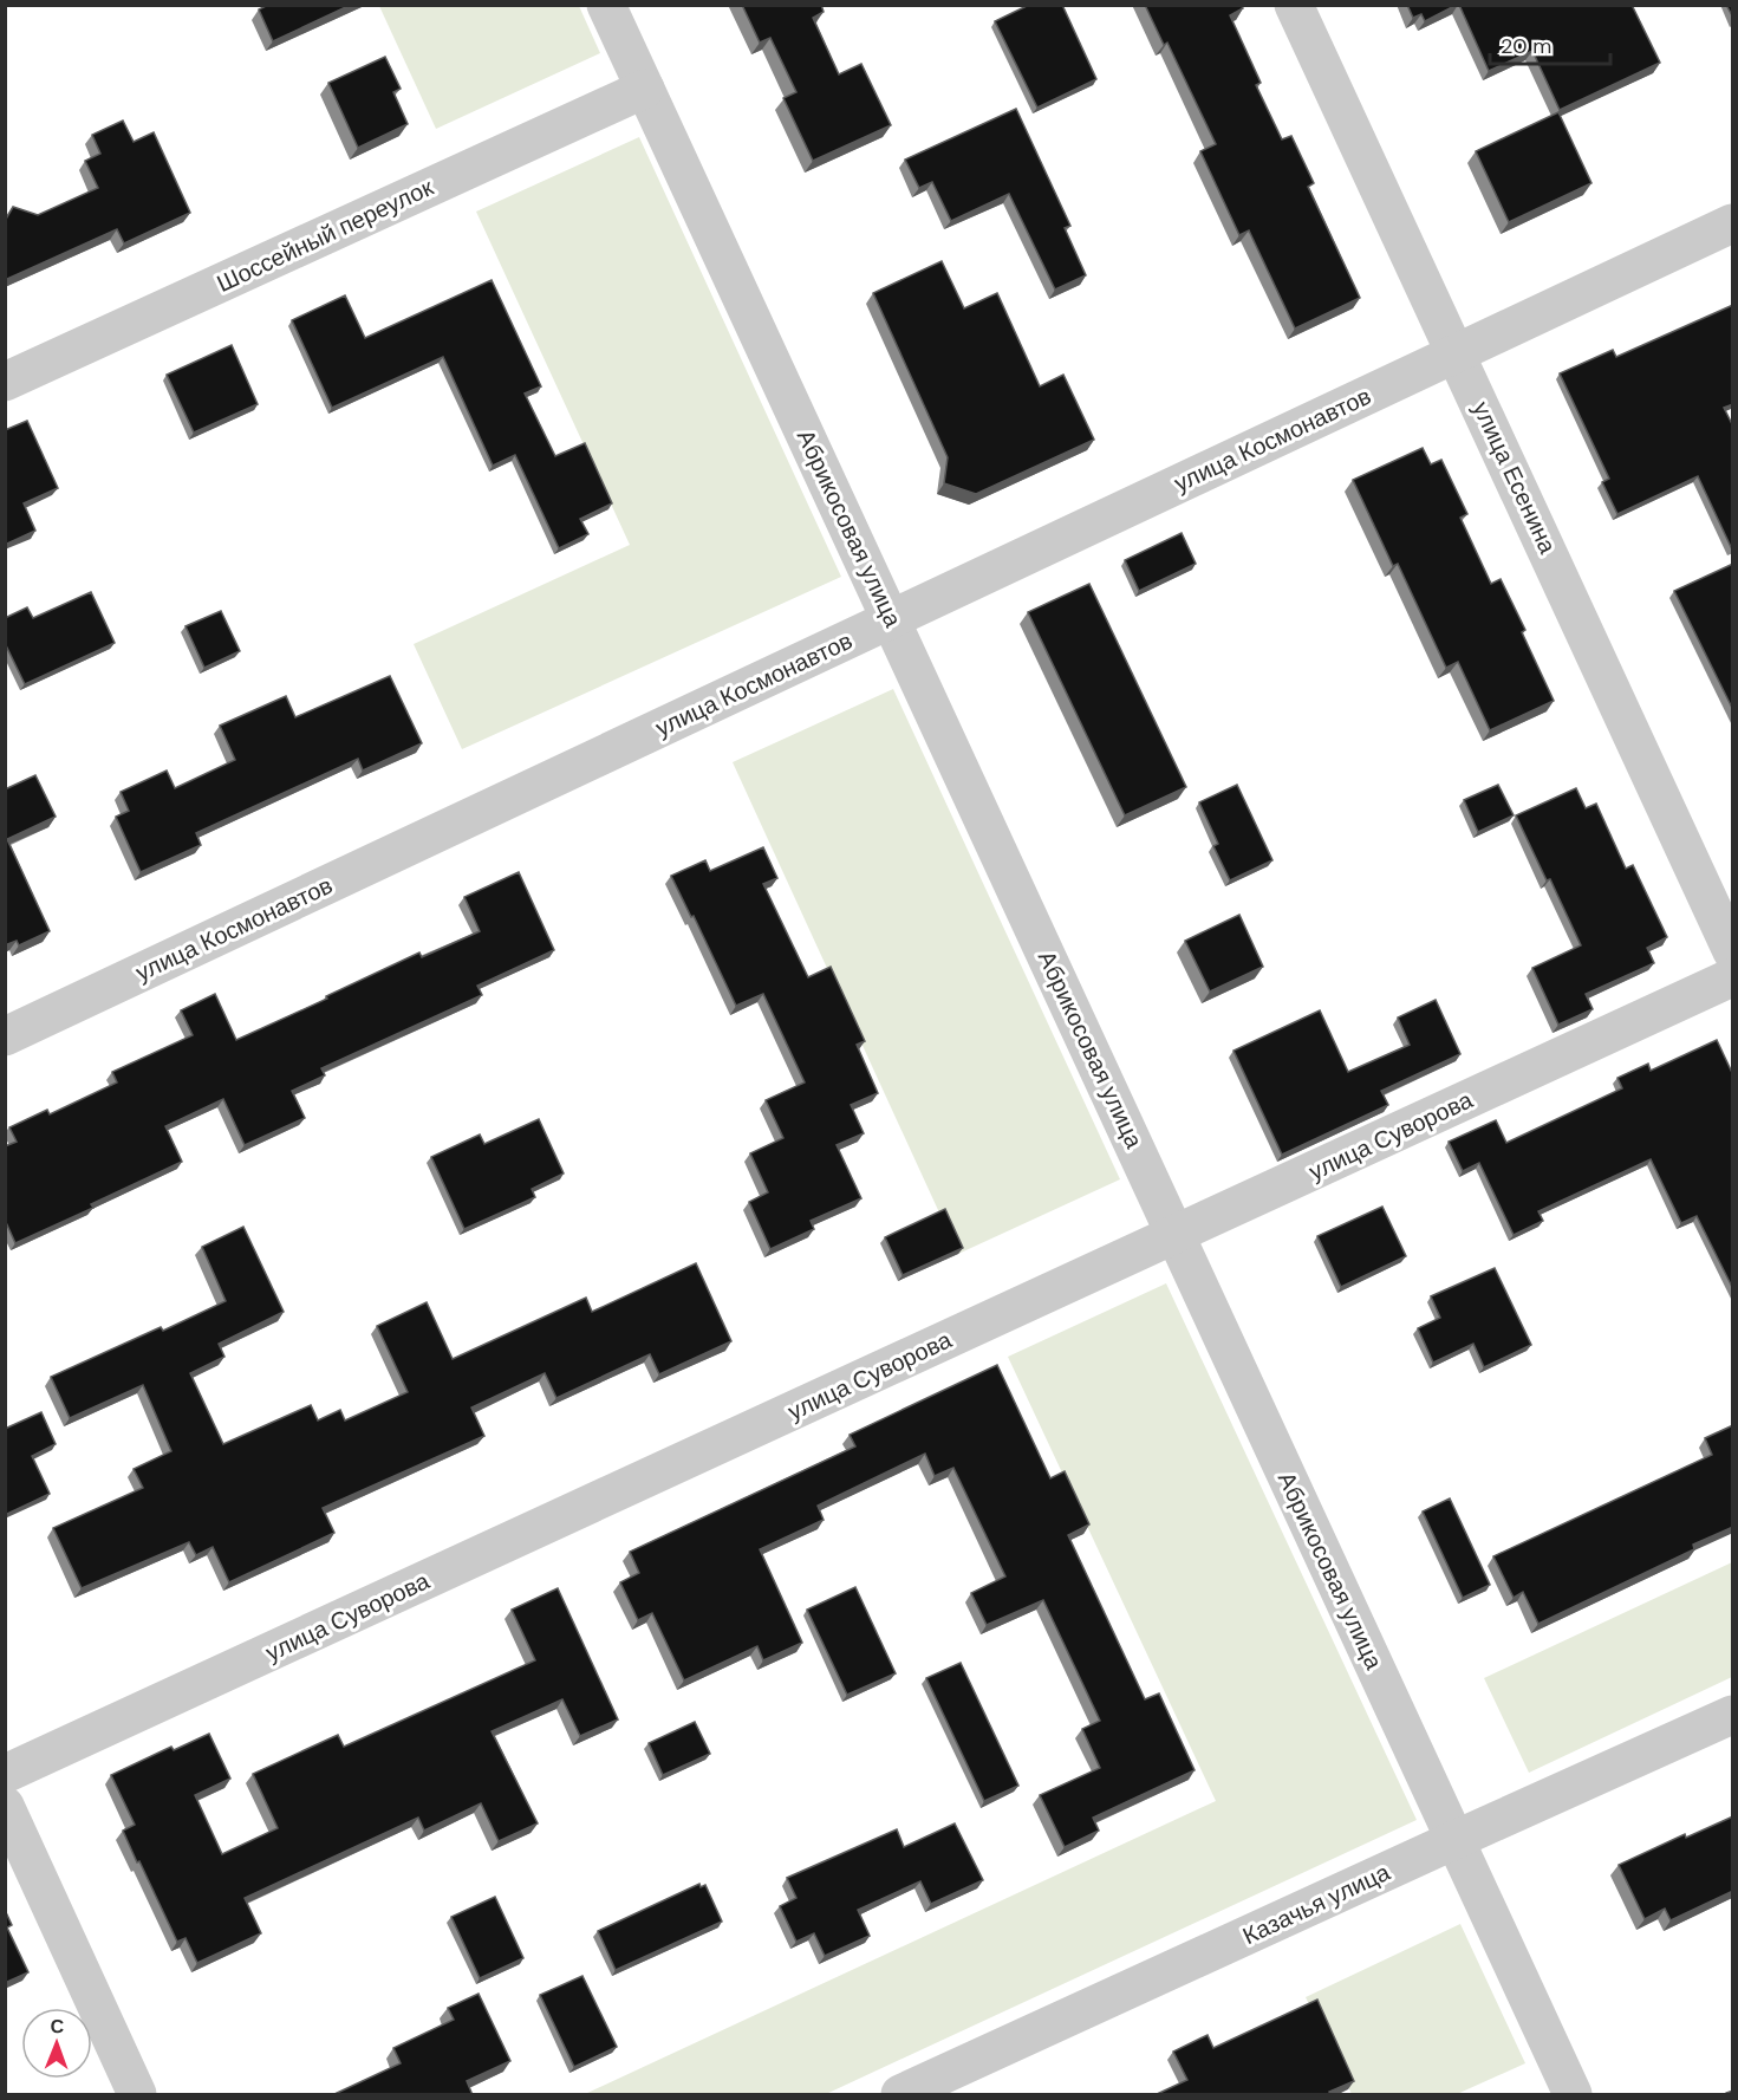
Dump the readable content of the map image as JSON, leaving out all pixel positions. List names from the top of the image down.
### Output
{
  "streets": {
    "street": [
      "Шоссейный переулок",
      "улица Космонавтов",
      "улица Есенина",
      "Абрикосовая улица",
      "улица Суворова",
      "Казачья улица"
    ]
  },
  "crossings": [
    ["Шоссейный переулок", "Абрикосовая улица"],
    ["улица Космонавтов", "улица Есенина"],
    ["улица Космонавтов", "Абрикосовая улица"],
    ["Абрикосовая улица", "улица Суворова"],
    ["Абрикосовая улица", "Казачья улица"]
  ],
  "scale_bar": "20 m",
  "north": "top"
}
